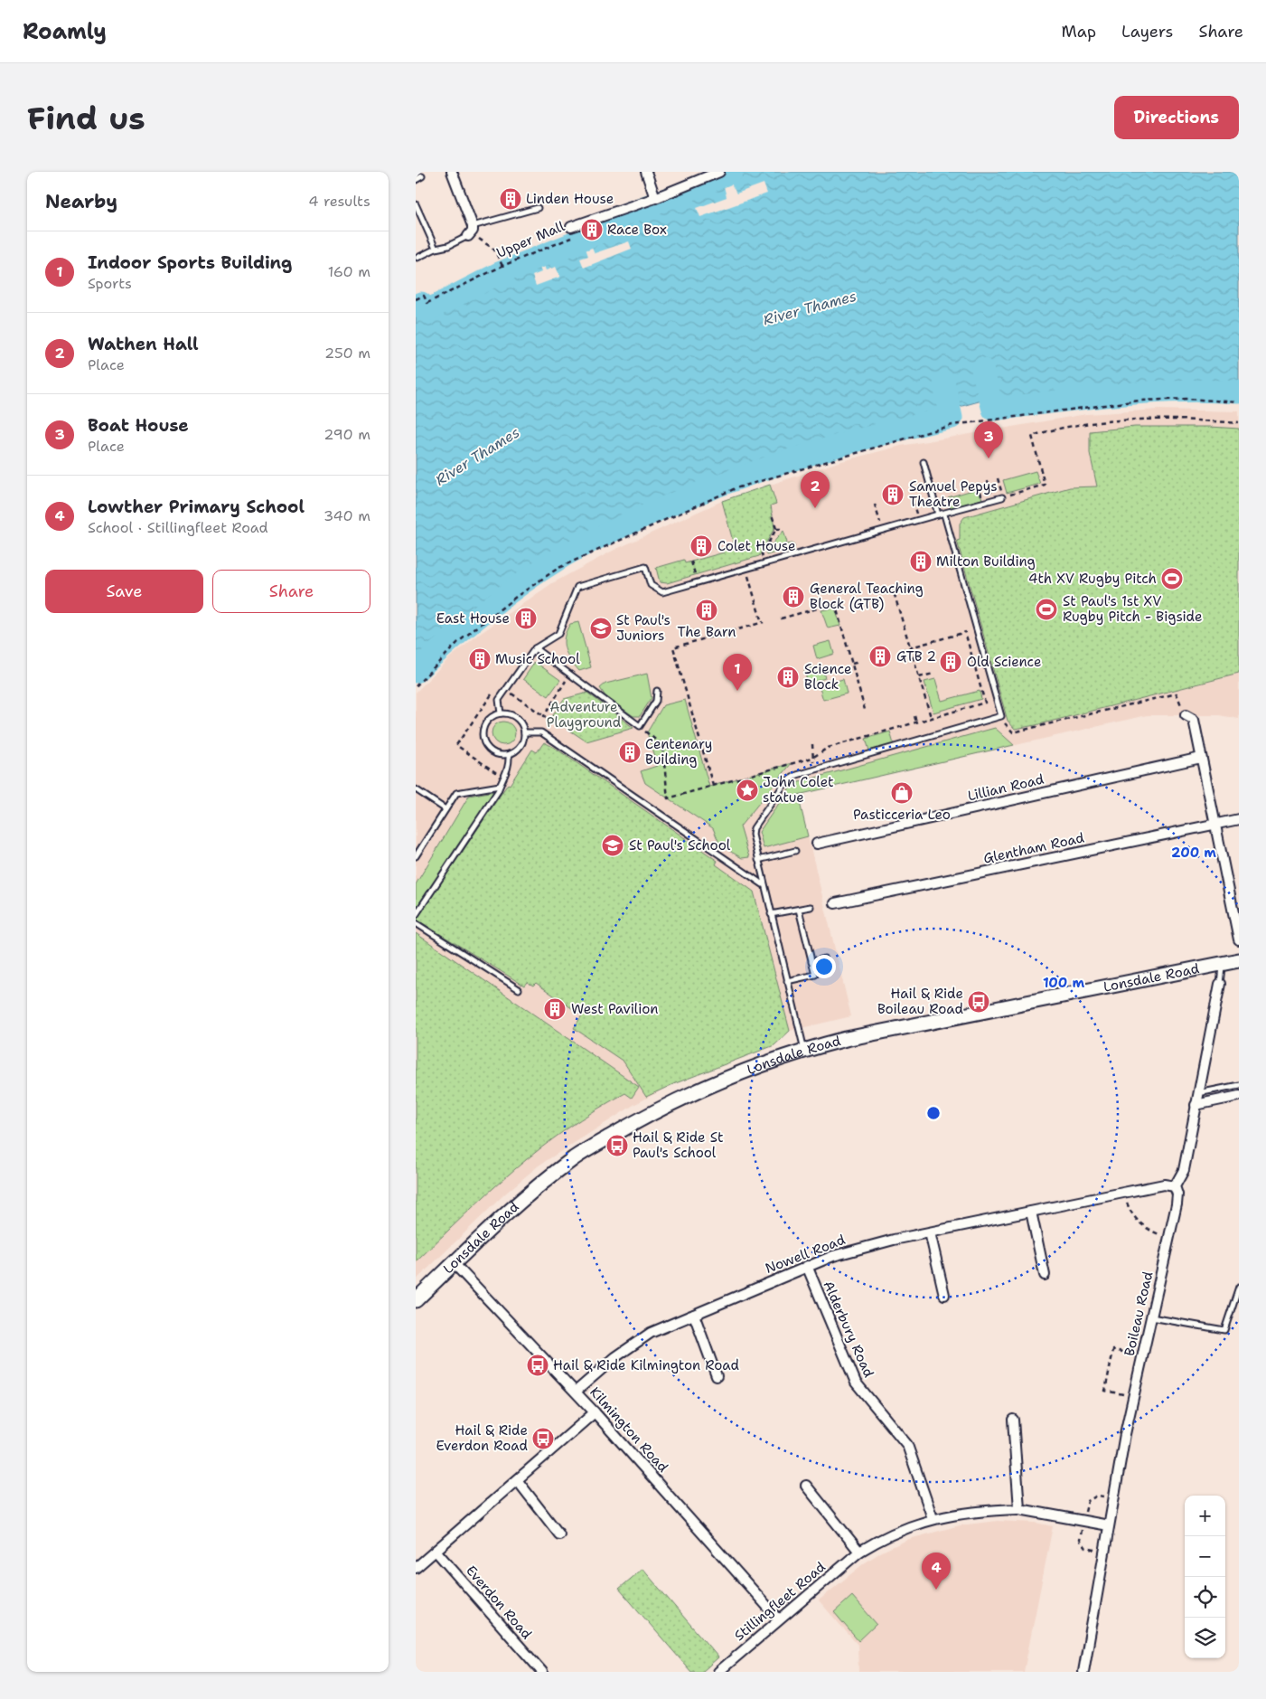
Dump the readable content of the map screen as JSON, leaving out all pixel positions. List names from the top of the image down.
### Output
{
  "streets": {
    "main road": ["Lonsdale Road"],
    "street": [
      "Upper Mall",
      "Lillian Road",
      "Glentham Road",
      "Nowell Road",
      "Boileau Road",
      "Alderbury Road",
      "Kilmington Road",
      "Stillingfleet Road",
      "Everdon Road"
    ]
  },
  "crossings": [
    ["Lonsdale Road", "Boileau Road"],
    ["Lonsdale Road", "Kilmington Road"],
    ["Nowell Road", "Boileau Road"],
    ["Nowell Road", "Alderbury Road"],
    ["Nowell Road", "Kilmington Road"],
    ["Boileau Road", "Stillingfleet Road"],
    ["Alderbury Road", "Stillingfleet Road"],
    ["Kilmington Road", "Stillingfleet Road"]
  ],
  "water": ["River Thames"],
  "parks": ["Adventure Playground"],
  "places": {
    "building": [
      "Linden House",
      "Race Box",
      "Samuel Pepys Theatre",
      "Colet House",
      "Milton Building",
      "General Teaching Block (GTB)",
      "The Barn",
      "East House",
      "GTB 2",
      "Music School",
      "Old Science",
      "Science Block",
      "Centenary Building",
      "West Pavilion"
    ],
    "sports": ["4th XV Rugby Pitch", "St Paul's 1st XV Rugby Pitch - Bigside"],
    "school or university": ["St Paul's Juniors", "St Paul's School"],
    "place": ["John Colet statue"],
    "shop": ["Pasticceria Leo"],
    "bus stop": [
      "Hail & Ride Boileau Road",
      "Hail & Ride St Paul's School",
      "Hail & Ride Kilmington Road",
      "Hail & Ride Everdon Road"
    ]
  },
  "page": {
    "header": "Roamly",
    "nav": ["Map", "Layers", "Share"],
    "buttons": [
      "Directions",
      ["Save", "Share"]
    ],
    "title": "Find us",
    "heading": ["Nearby", "4 results"],
    "list": [
      {
        "mark": "1",
        "name": "Indoor Sports Building",
        "note": "Sports",
        "value": "160 m"
      },
      {
        "mark": "2",
        "name": "Wathen Hall",
        "note": "Place",
        "value": "250 m"
      },
      {
        "mark": "3",
        "name": "Boat House",
        "note": "Place",
        "value": "290 m"
      },
      {
        "mark": "4",
        "name": "Lowther Primary School",
        "note": "School · Stillingfleet Road",
        "value": "340 m"
      }
    ],
    "pins": [
      "3",
      "2",
      "1",
      "4"
    ],
    "map_buttons": ["+", "−"]
  },
  "rings": ["200 m", "100 m"]
}
